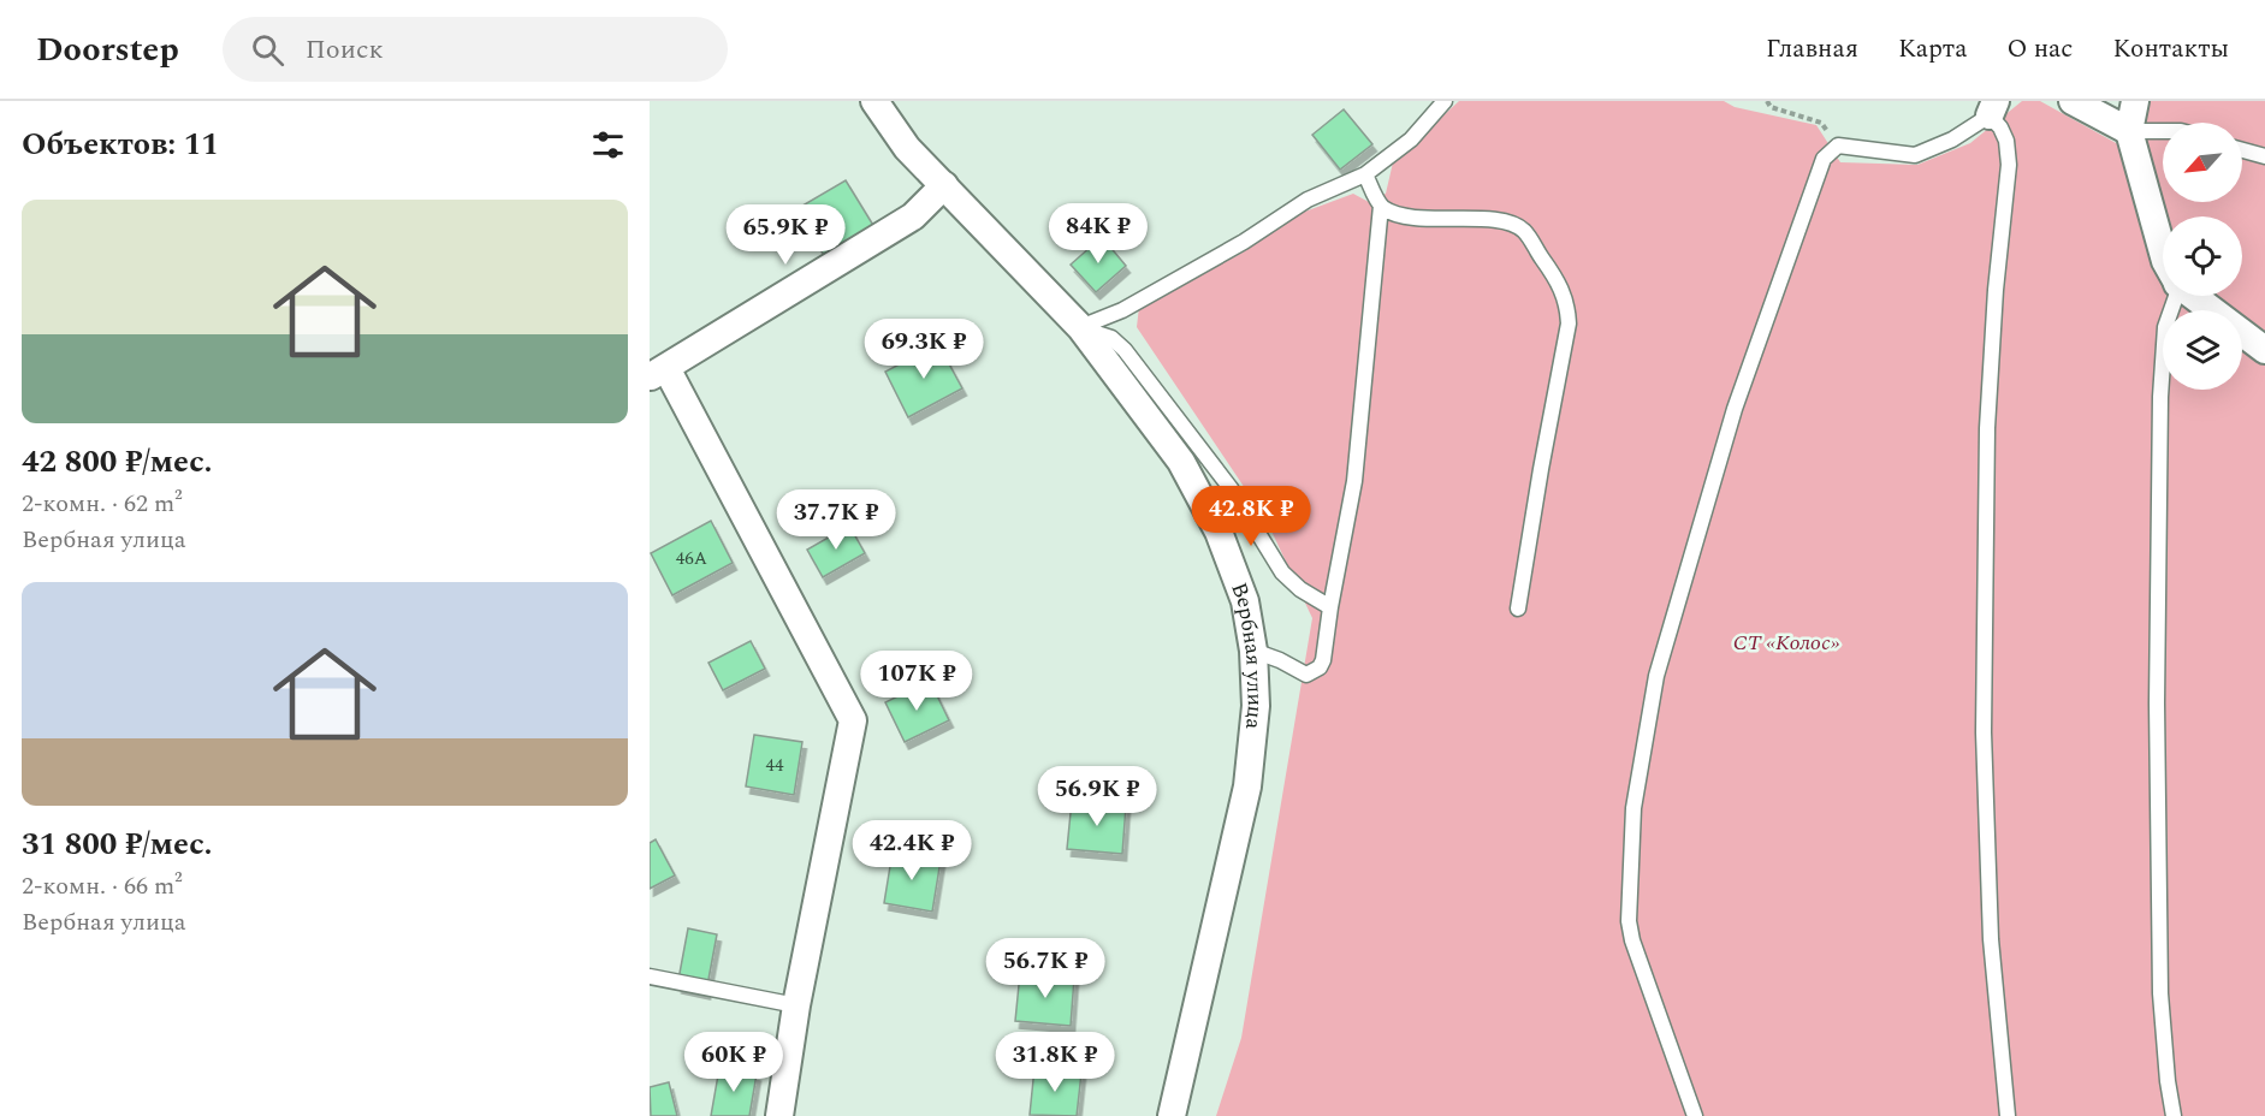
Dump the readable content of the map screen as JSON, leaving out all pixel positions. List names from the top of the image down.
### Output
{
  "streets": {
    "street": ["Вербная улица"]
  },
  "parks": ["СТ «Колос»"],
  "house_numbers": ["46А", "44"],
  "north": "bottom left",
  "page": {
    "header": "Doorstep",
    "search": "Поиск",
    "nav": [
      "Главная",
      "Карта",
      "О нас",
      "Контакты"
    ],
    "heading": "Объектов: 11",
    "list": [
      {
        "name": "42 800 ₽/мес.",
        "note": "2-комн. · 62 m² · Вербная улица"
      },
      {
        "name": "31 800 ₽/мес.",
        "note": "2-комн. · 66 m² · Вербная улица"
      }
    ],
    "price": [
      "84K ₽",
      "65.9K ₽",
      "69.3K ₽",
      "42.8K ₽",
      "37.7K ₽",
      "107K ₽",
      "56.9K ₽",
      "42.4K ₽",
      "56.7K ₽",
      "60K ₽",
      "31.8K ₽"
    ]
  }
}
